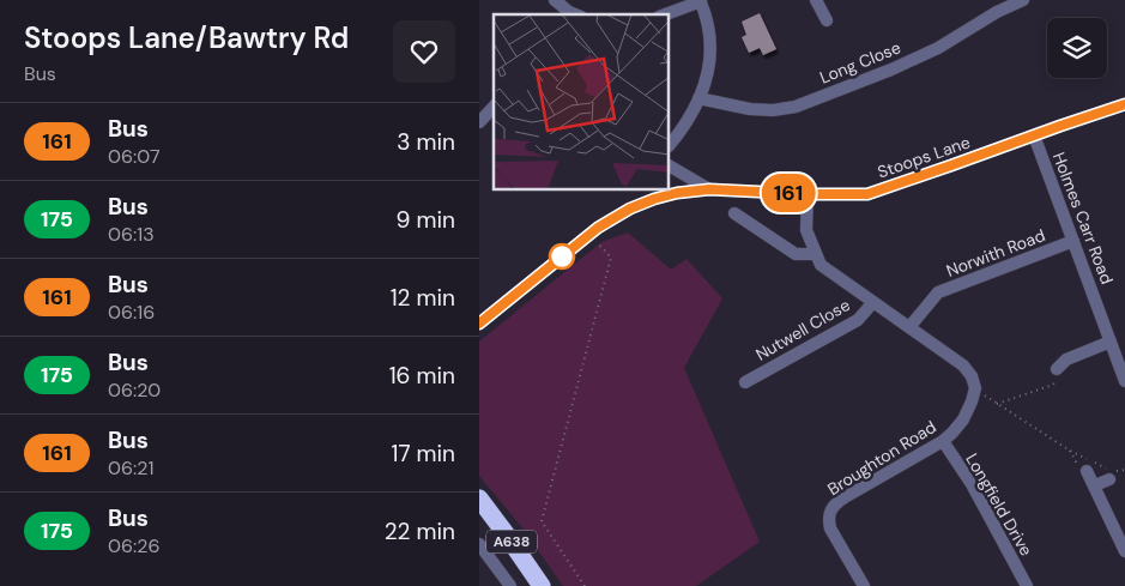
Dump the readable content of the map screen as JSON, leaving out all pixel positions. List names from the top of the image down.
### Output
{
  "streets": {
    "highway": ["A638"],
    "street": [
      "Long Close",
      "Stoops Lane",
      "Holmes Carr Road",
      "Norwith Road",
      "Nutwell Close",
      "Broughton Road",
      "Longfield Drive"
    ]
  },
  "crossings": [
    ["Stoops Lane", "Holmes Carr Road"],
    ["Holmes Carr Road", "Norwith Road"],
    ["Broughton Road", "Longfield Drive"]
  ],
  "lines": ["bus line 161"],
  "page": {
    "heading": ["Stoops Lane/Bawtry Rd", "Bus"],
    "on_map": "161",
    "list": [
      {
        "mark": "161",
        "name": "Bus",
        "note": "06:07",
        "value": "3 min"
      },
      {
        "mark": "175",
        "name": "Bus",
        "note": "06:13",
        "value": "9 min"
      },
      {
        "mark": "161",
        "name": "Bus",
        "note": "06:16",
        "value": "12 min"
      },
      {
        "mark": "175",
        "name": "Bus",
        "note": "06:20",
        "value": "16 min"
      },
      {
        "mark": "161",
        "name": "Bus",
        "note": "06:21",
        "value": "17 min"
      },
      {
        "mark": "175",
        "name": "Bus",
        "note": "06:26",
        "value": "22 min"
      }
    ]
  }
}
